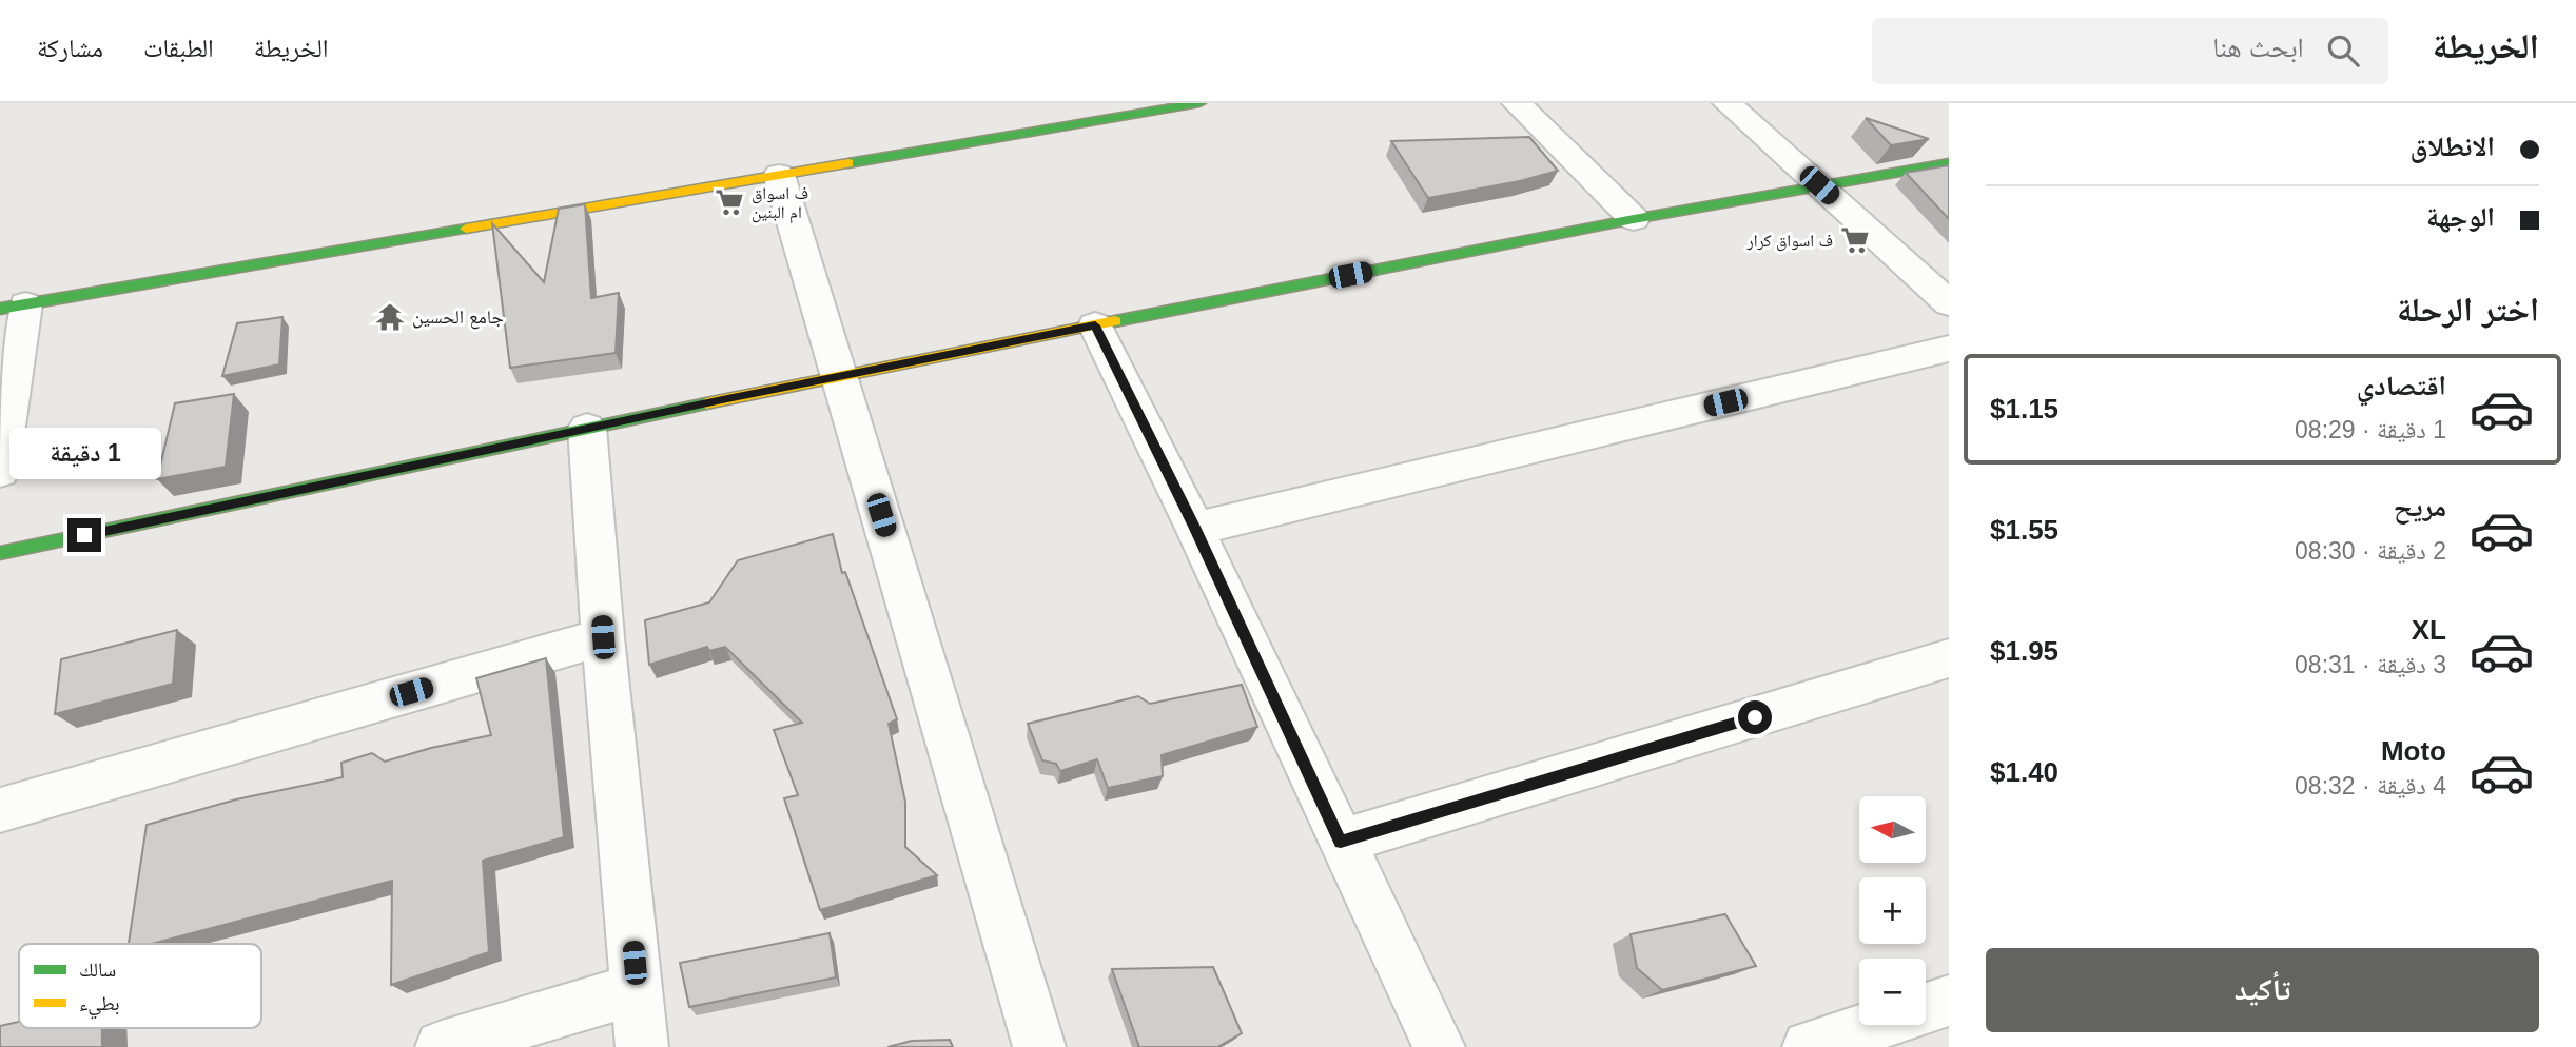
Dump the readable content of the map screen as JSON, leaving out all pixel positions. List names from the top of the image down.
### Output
{
  "places": {
    "supermarket": ["ف اسواق ام البنين", "ف اسواق كرار"],
    "temple": ["جامع الحسين"]
  },
  "legend": ["سالك", "بطيء"],
  "north": "left",
  "page": {
    "header": "الخريطة",
    "search": "ابحث هنا",
    "nav": ["الخريطة", "الطبقات", "مشاركة"],
    "banner": ["الانطلاق", "الوجهة"],
    "heading": "اختر الرحلة",
    "list": [
      {
        "name": "اقتصادي",
        "note": "1 دقيقة · 08:29",
        "value": "$1.15"
      },
      {
        "name": "مريح",
        "note": "2 دقيقة · 08:30",
        "value": "$1.55"
      },
      {
        "name": "XL",
        "note": "3 دقيقة · 08:31",
        "value": "$1.95"
      },
      {
        "name": "Moto",
        "note": "4 دقيقة · 08:32",
        "value": "$1.40"
      }
    ],
    "bubble": "1 دقيقة",
    "map_buttons": ["+", "−"],
    "buttons": "تأكيد"
  }
}
